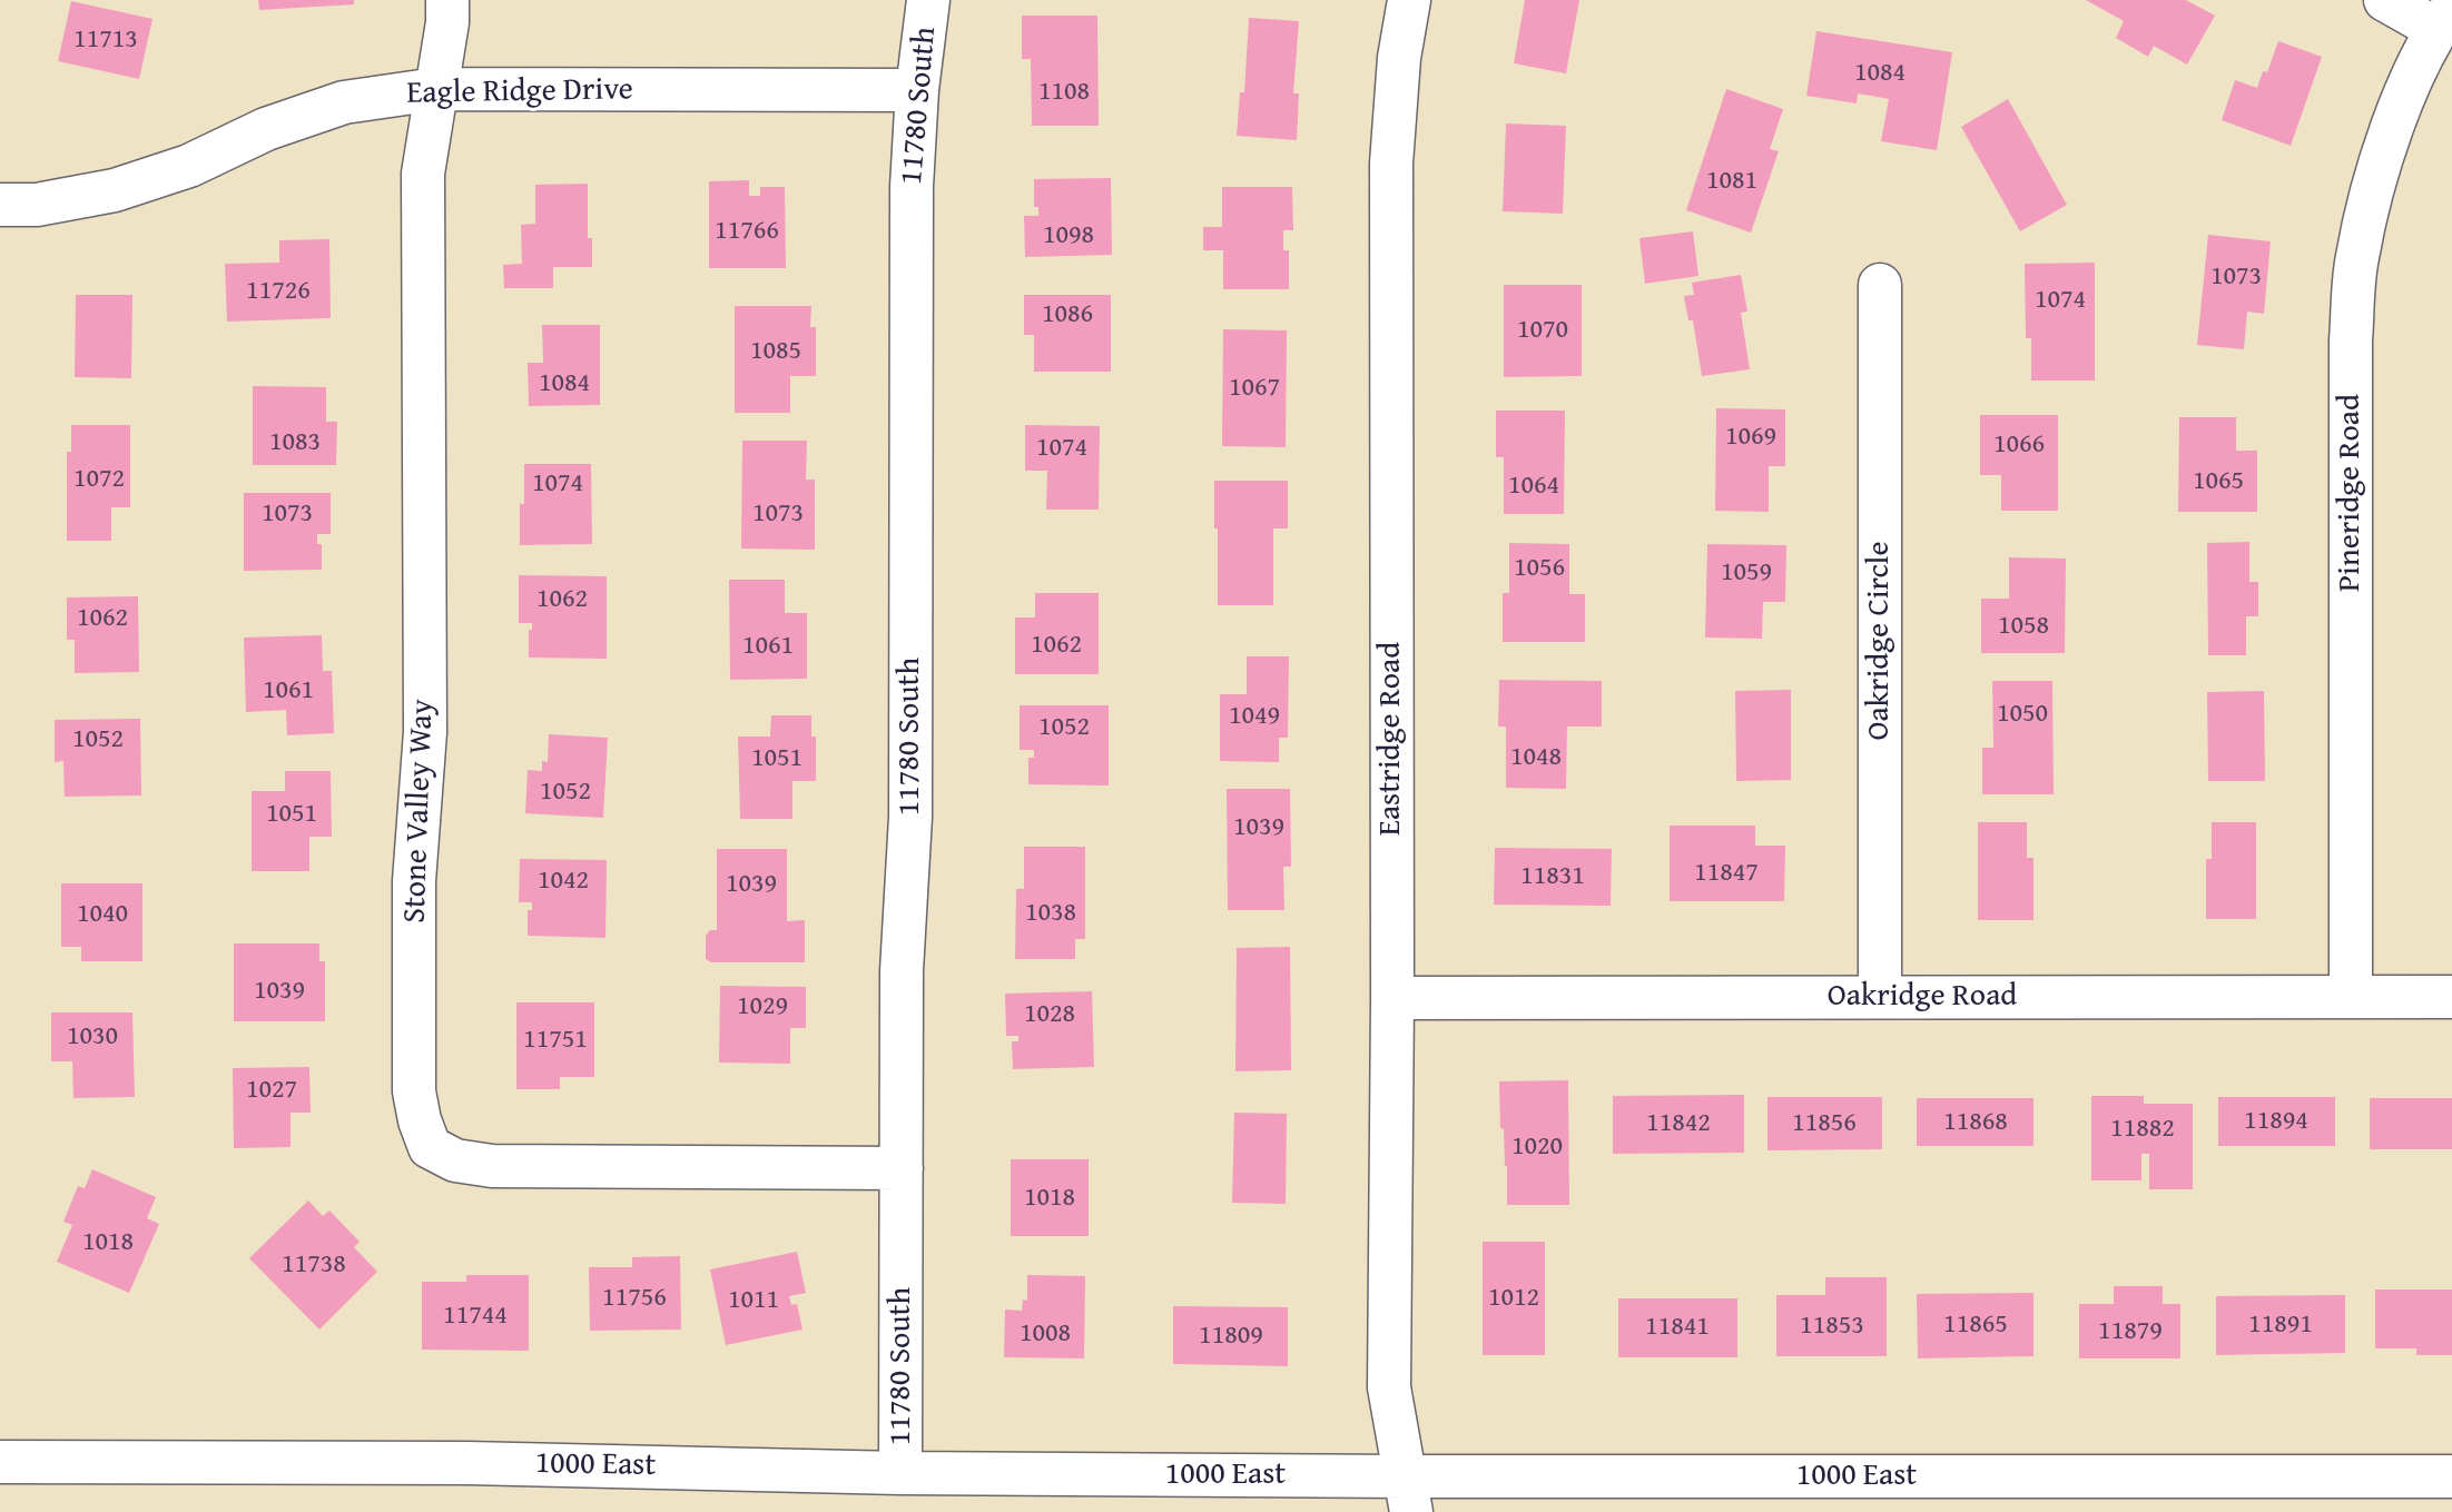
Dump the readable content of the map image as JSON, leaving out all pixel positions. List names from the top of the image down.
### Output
{
  "streets": {
    "street": [
      "Eagle Ridge Drive",
      "11780 South",
      "Pineridge Road",
      "Oakridge Circle",
      "Eastridge Road",
      "Stone Valley Way",
      "Oakridge Road",
      "1000 East"
    ]
  },
  "crossings": [
    ["Eagle Ridge Drive", "11780 South"],
    ["Eagle Ridge Drive", "Stone Valley Way"],
    ["11780 South", "Stone Valley Way"],
    ["11780 South", "1000 East"],
    ["Pineridge Road", "Oakridge Road"],
    ["Oakridge Circle", "Oakridge Road"],
    ["Eastridge Road", "Oakridge Road"],
    ["Eastridge Road", "1000 East"]
  ],
  "house_numbers": [
    "11713",
    "1084",
    "1108",
    "1081",
    "11766",
    "1098",
    "1073",
    "11726",
    "1074",
    "1086",
    "1070",
    "1085",
    "1084",
    "1067",
    "1069",
    "1083",
    "1066",
    "1074",
    "1072",
    "1065",
    "1074",
    "1064",
    "1073",
    "1073",
    "1056",
    "1059",
    "1062",
    "1062",
    "1058",
    "1062",
    "1061",
    "1061",
    "1050",
    "1049",
    "1052",
    "1052",
    "1048",
    "1051",
    "1052",
    "1051",
    "1039",
    "11847",
    "11831",
    "1042",
    "1039",
    "1038",
    "1040",
    "1039",
    "1029",
    "1028",
    "1030",
    "11751",
    "1027",
    "11894",
    "11868",
    "11842",
    "11856",
    "11882",
    "1020",
    "1018",
    "1018",
    "11738",
    "11756",
    "1012",
    "1011",
    "11744",
    "11865",
    "11891",
    "11853",
    "11841",
    "11879",
    "1008",
    "11809"
  ]
}
